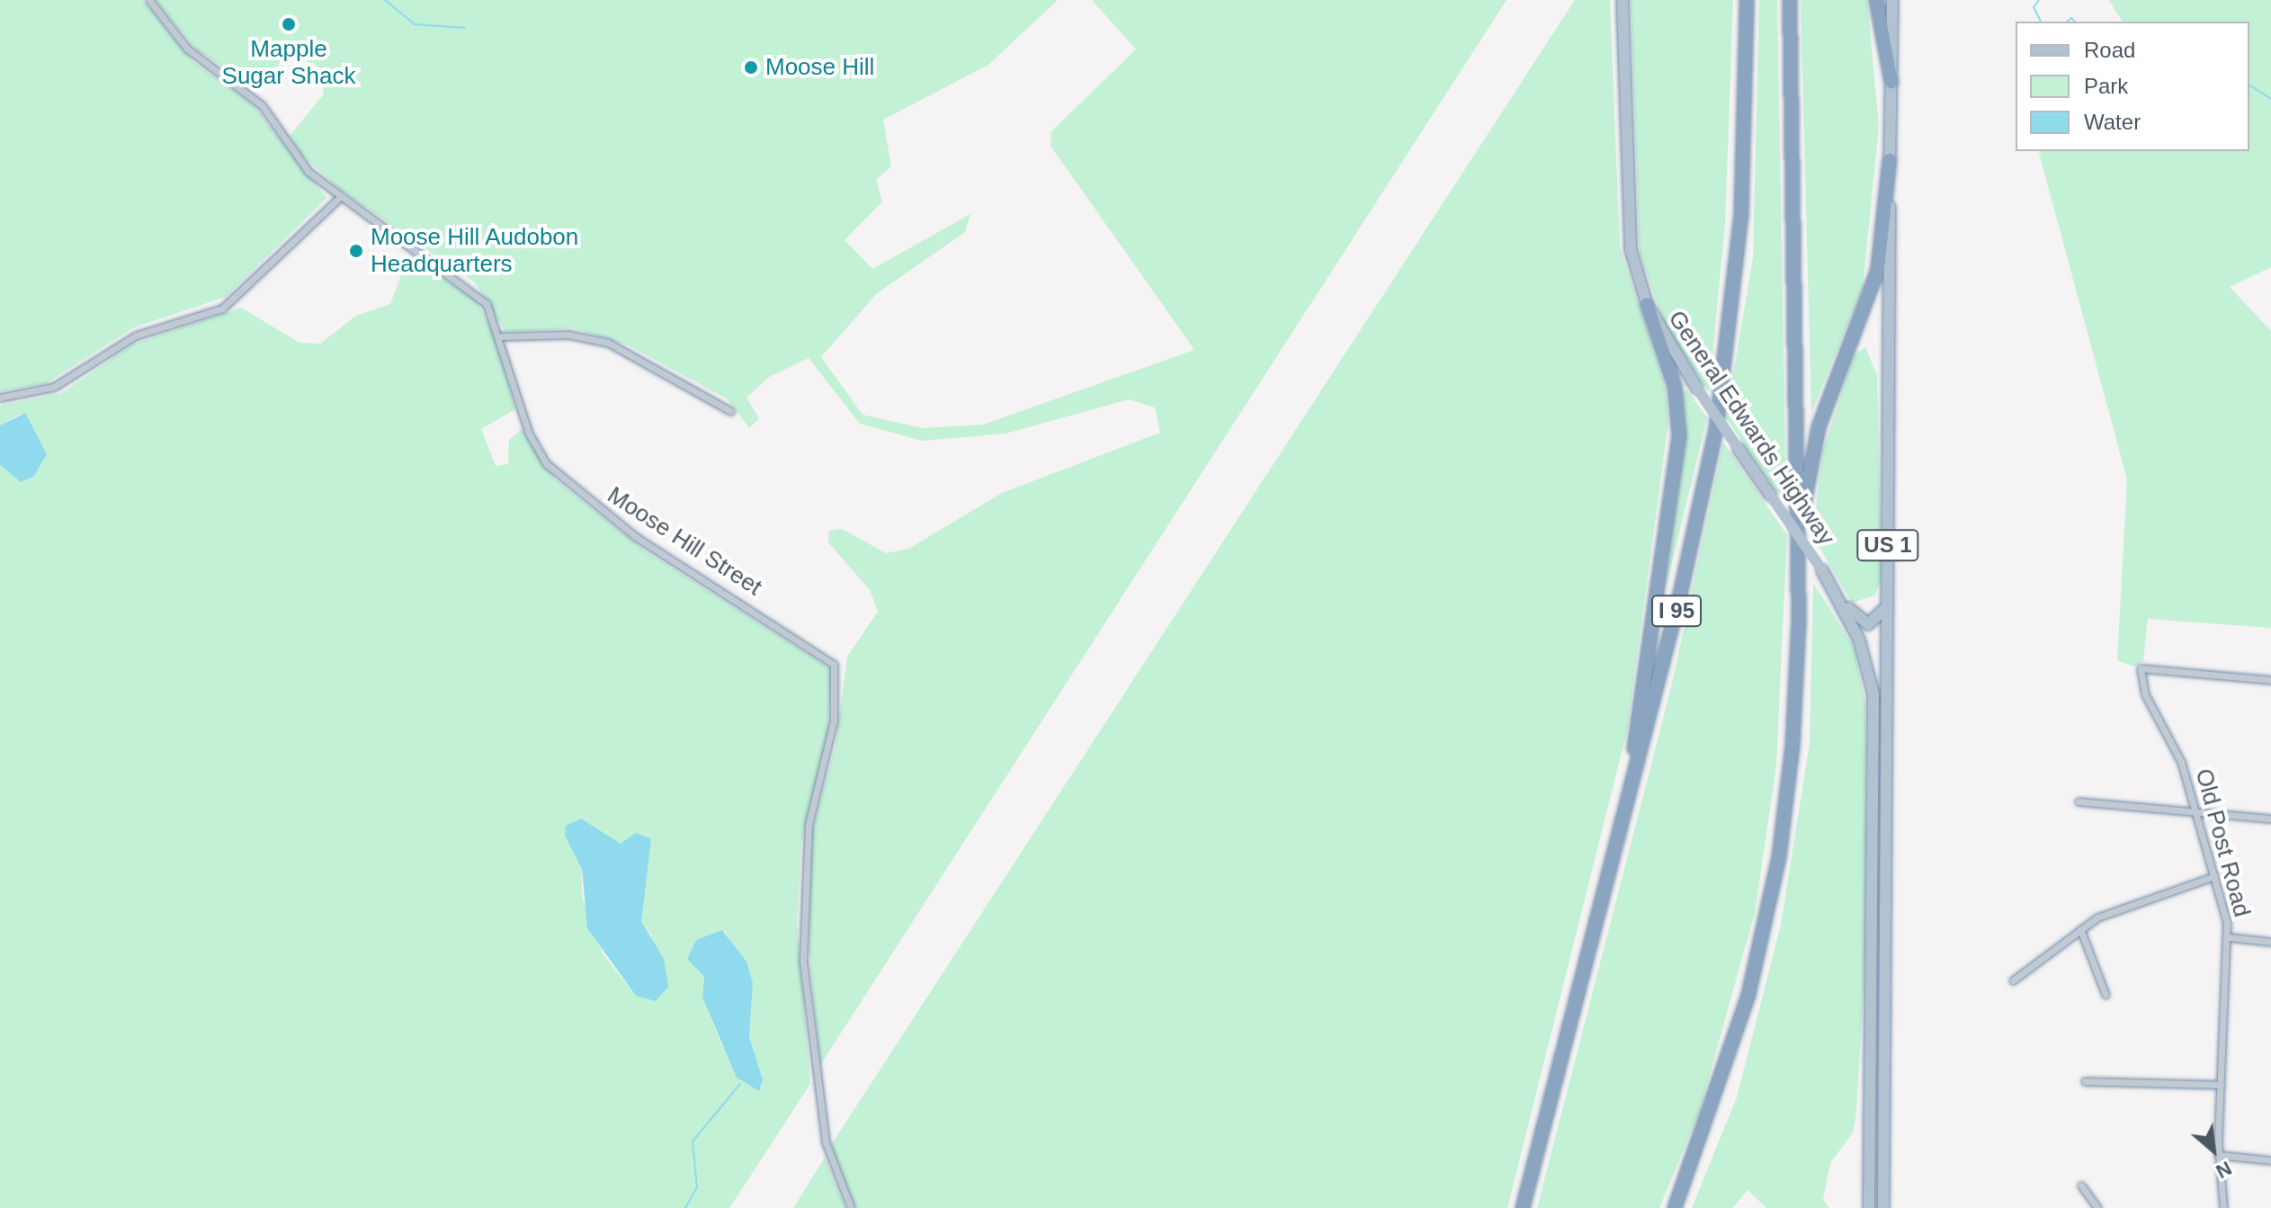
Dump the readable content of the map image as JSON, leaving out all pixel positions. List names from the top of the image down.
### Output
{
  "streets": {
    "highway": ["I 95"],
    "main road": ["General Edwards Highway", "US 1"],
    "street": ["Moose Hill Street", "Old Post Road"]
  },
  "places": ["Mapple Sugar Shack", "Moose Hill", "Moose Hill Audobon Headquarters"],
  "legend": ["Road", "Park", "Water"],
  "north": "bottom right"
}
